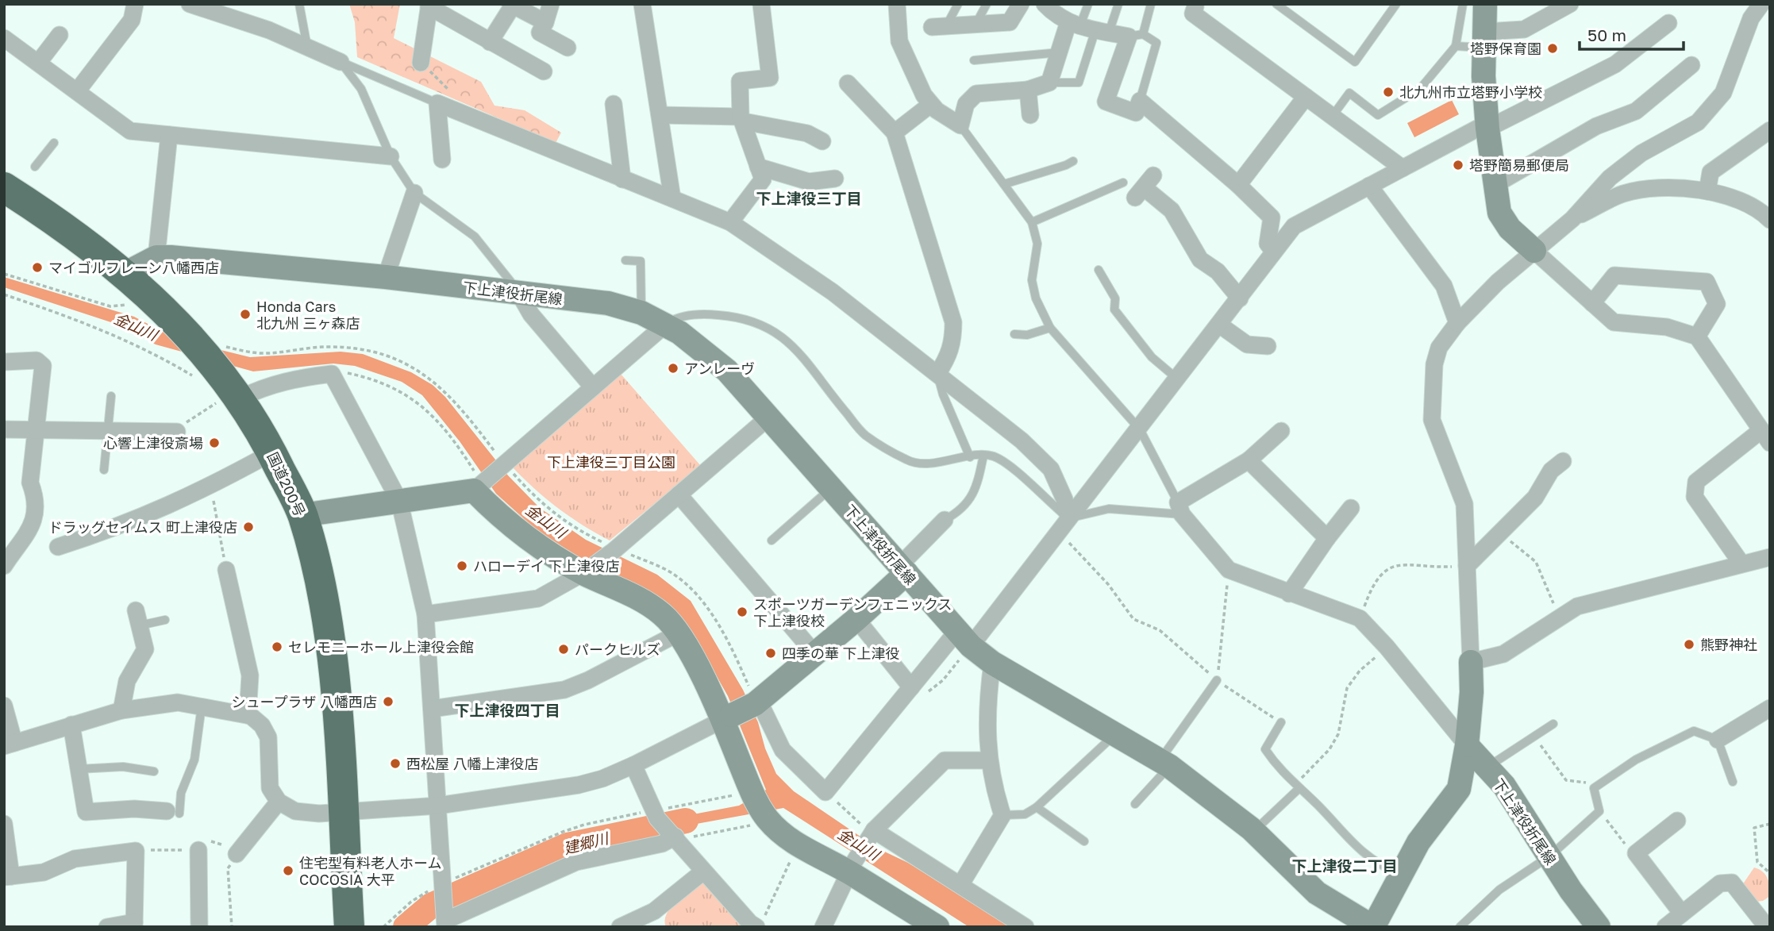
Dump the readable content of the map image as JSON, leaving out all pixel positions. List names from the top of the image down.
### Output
{
  "streets": {
    "highway": ["国道200号"],
    "main road": ["下上津役折尾線"]
  },
  "districts": ["下上津役三丁目", "下上津役四丁目", "下上津役二丁目"],
  "water": ["金山川", "建郷川"],
  "parks": ["下上津役三丁目公園"],
  "places": [
    "塔野保育園",
    "北九州市立塔野小学校",
    "塔野簡易郵便局",
    "マイゴルフレーン八幡西店",
    "Honda Cars 北九州 三ヶ森店",
    "アンレーヴ",
    "心響上津役斎場",
    "ドラッグセイムス 町上津役店",
    "ハローデイ 下上津役店",
    "スポーツガーデンフェニックス 下上津役校",
    "熊野神社",
    "セレモニーホール上津役会館",
    "パークヒルズ",
    "四季の華 下上津役",
    "シュープラザ 八幡西店",
    "西松屋 八幡上津役店",
    "住宅型有料老人ホーム COCOSIA 大平"
  ],
  "scale_bar": "50 m"
}
